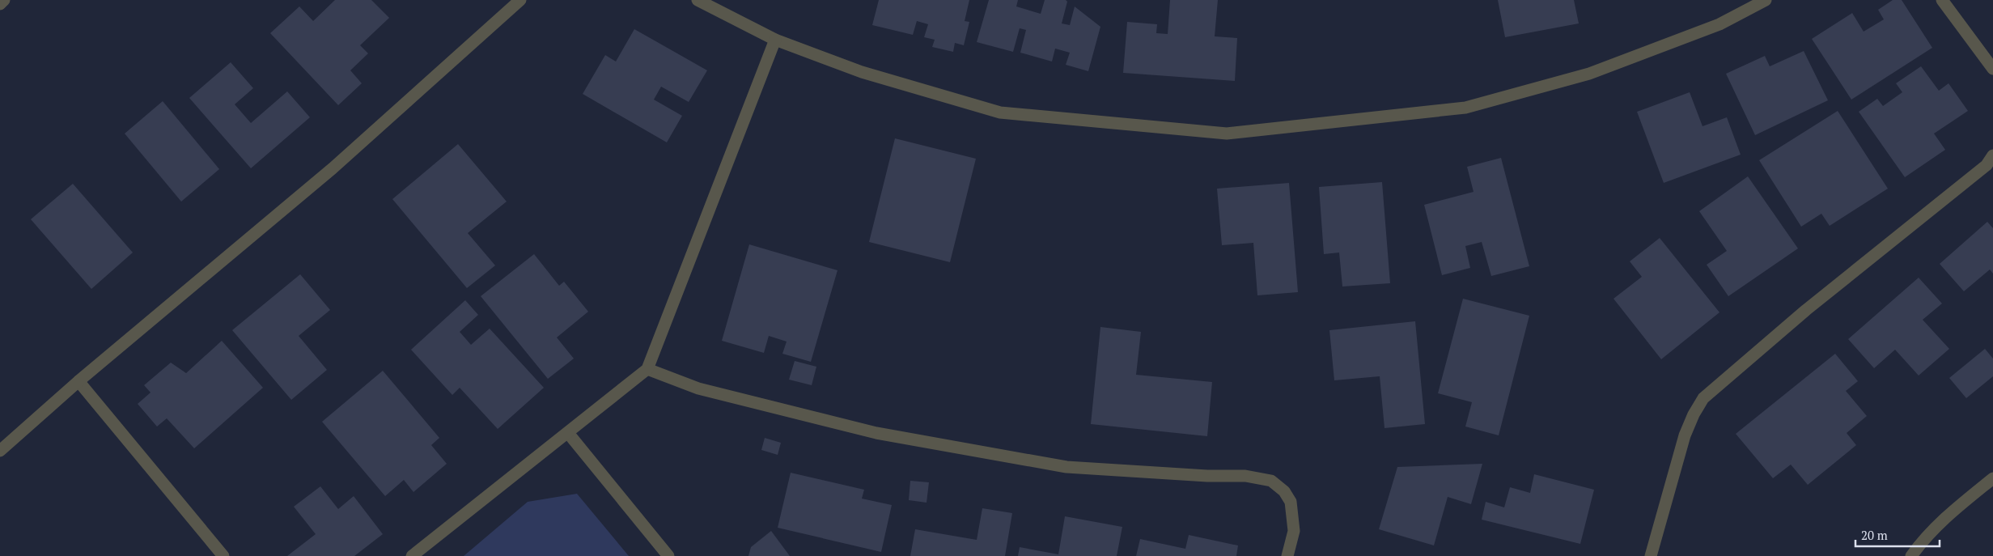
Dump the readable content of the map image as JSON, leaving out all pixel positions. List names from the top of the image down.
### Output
{
  "scale_bar": "20 m"
}
